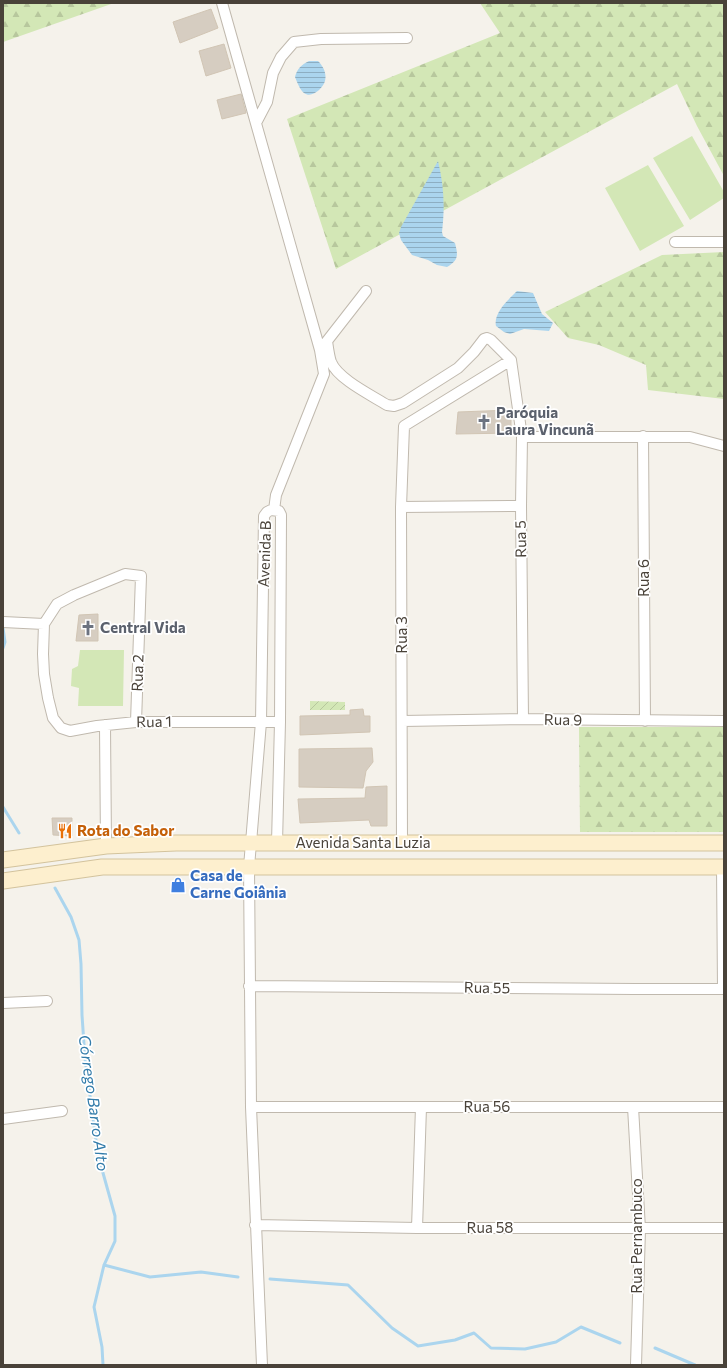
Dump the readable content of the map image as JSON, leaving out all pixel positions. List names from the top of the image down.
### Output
{
  "streets": {
    "street": [
      "Rua 5",
      "Avenida B",
      "Rua 6",
      "Rua 3",
      "Rua 2",
      "Rua 9",
      "Rua 1",
      "Avenida Santa Luzia",
      "Rua 55",
      "Rua 56",
      "Rua 58",
      "Rua Pernambuco"
    ]
  },
  "crossings": [
    ["Rua 5", "Rua 3"],
    ["Rua 5", "Rua 9"],
    ["Avenida B", "Rua 1"],
    ["Avenida B", "Avenida Santa Luzia"],
    ["Avenida B", "Rua 55"],
    ["Avenida B", "Rua 56"],
    ["Avenida B", "Rua 58"],
    ["Rua 6", "Rua 9"],
    ["Rua 3", "Rua 9"],
    ["Rua 3", "Avenida Santa Luzia"],
    ["Rua 2", "Rua 1"],
    ["Rua 56", "Rua Pernambuco"],
    ["Rua 58", "Rua Pernambuco"]
  ],
  "water": ["Córrego Barro Alto"],
  "places": {
    "church": ["Paróquia Laura Vincunã", "Central Vida"],
    "restaurant": ["Rota do Sabor"],
    "shop": ["Casa de Carne Goiânia"]
  }
}
